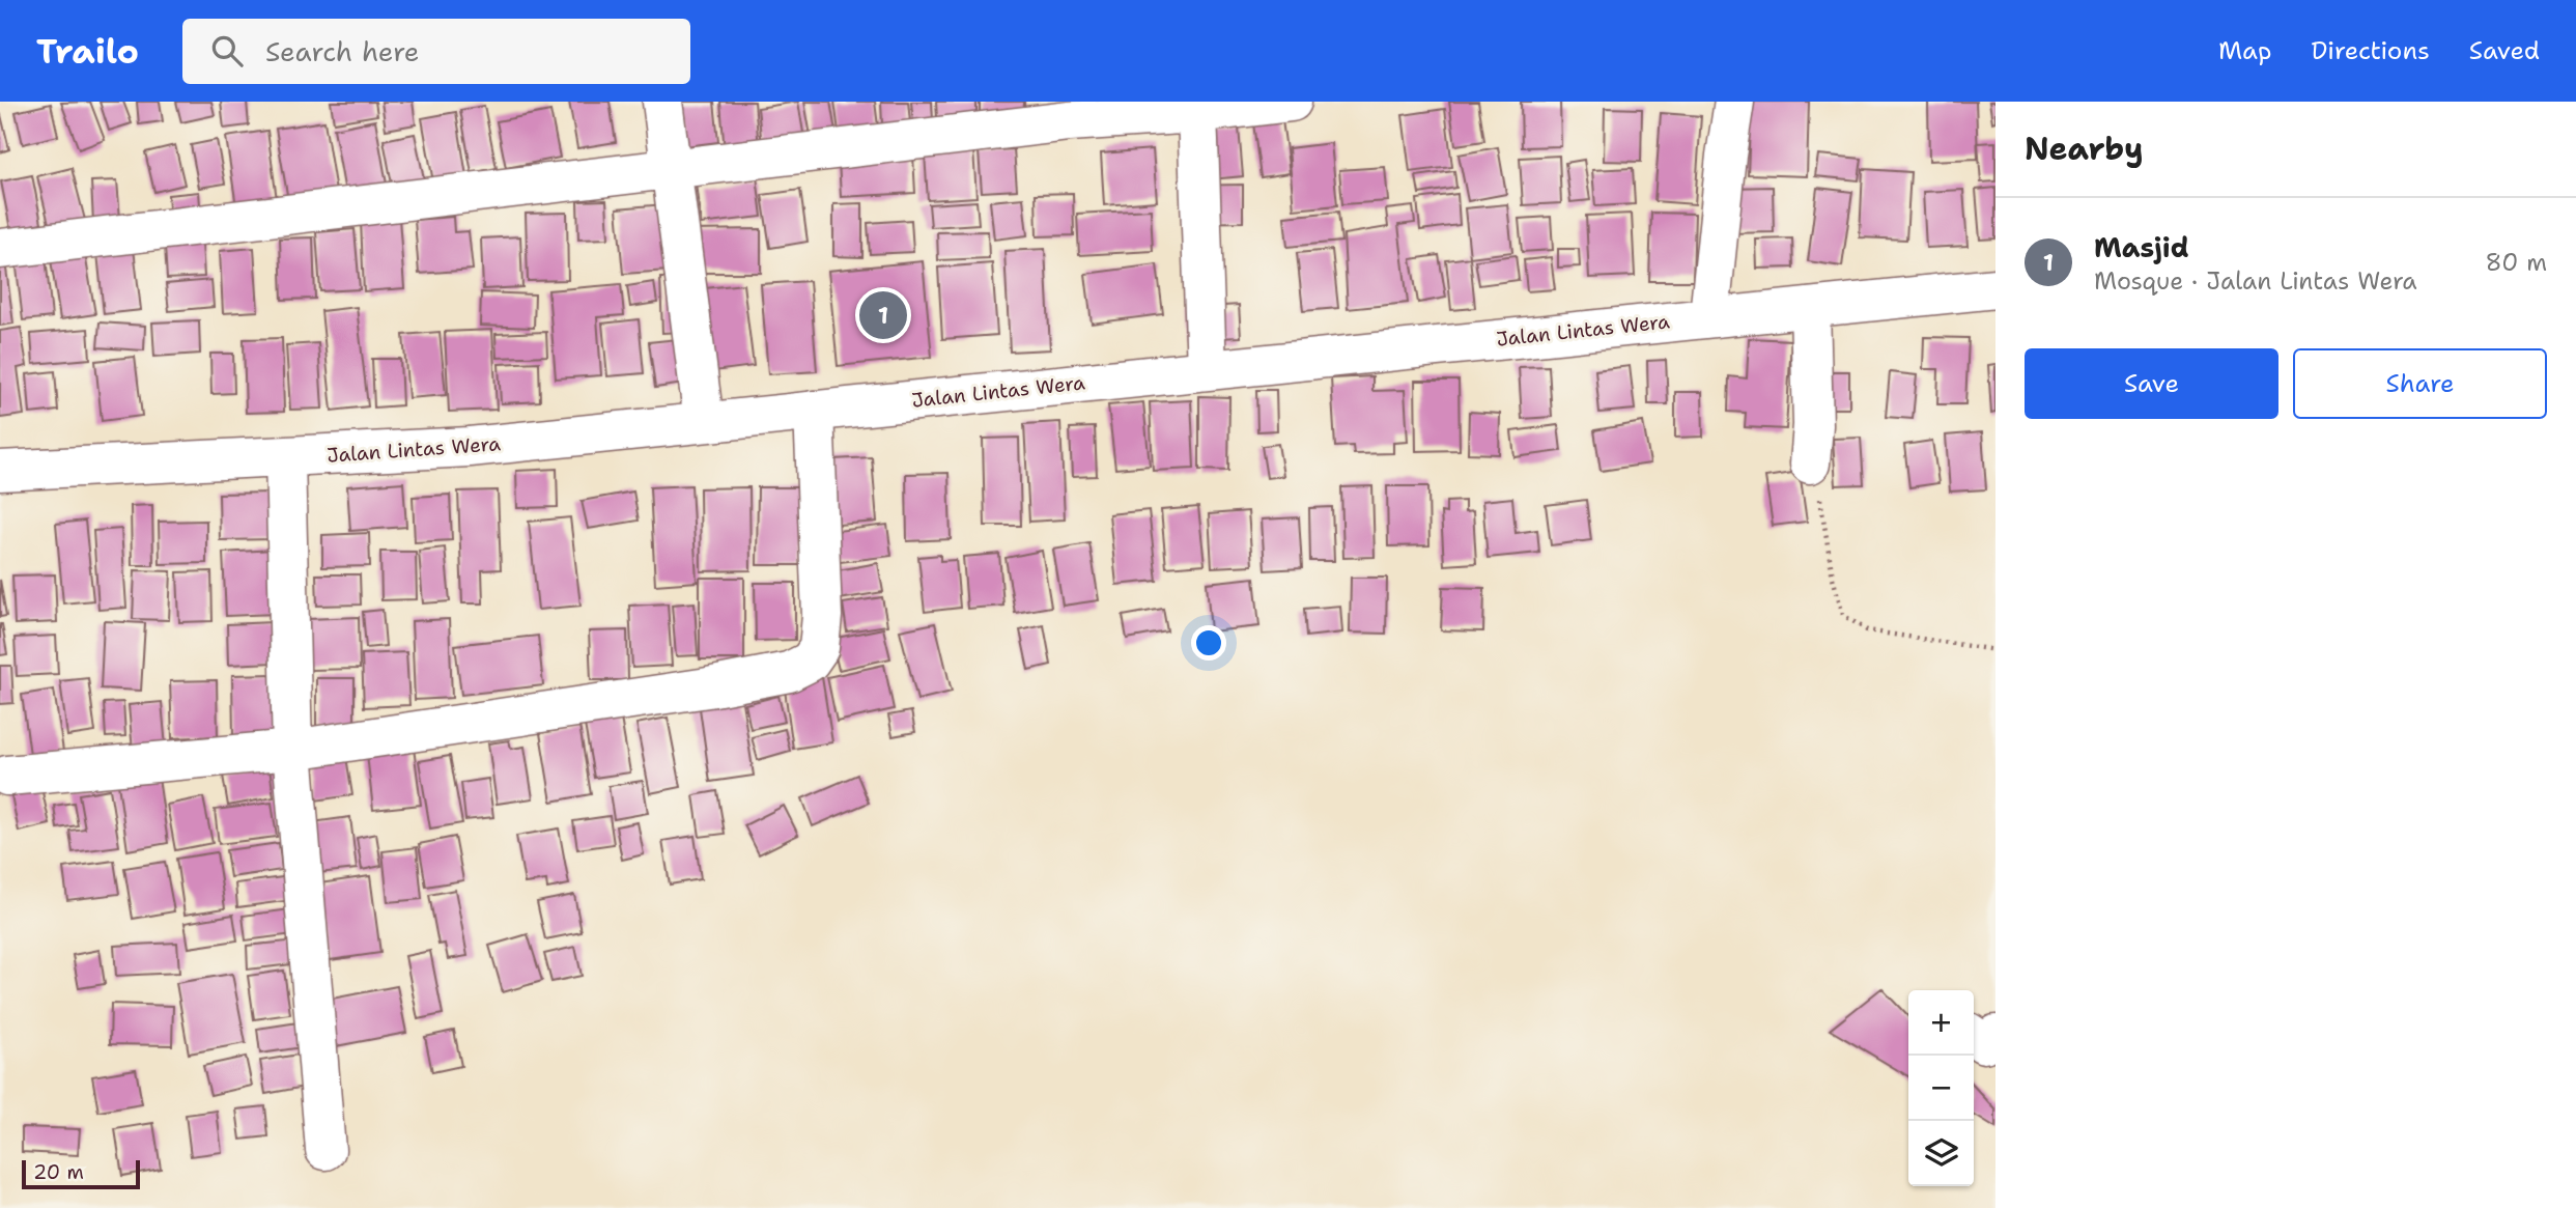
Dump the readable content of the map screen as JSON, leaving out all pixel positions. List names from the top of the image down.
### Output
{
  "streets": {
    "street": ["Jalan Lintas Wera"]
  },
  "scale_bar": "20 m",
  "page": {
    "header": "Trailo",
    "search": "Search here",
    "nav": ["Map", "Directions", "Saved"],
    "heading": "Nearby",
    "list": [
      {
        "mark": "1",
        "name": "Masjid",
        "note": "Mosque · Jalan Lintas Wera",
        "value": "80 m"
      }
    ],
    "pins": "1",
    "buttons": ["Save", "Share"],
    "map_buttons": ["+", "−"],
    "scale": "20 m"
  }
}
